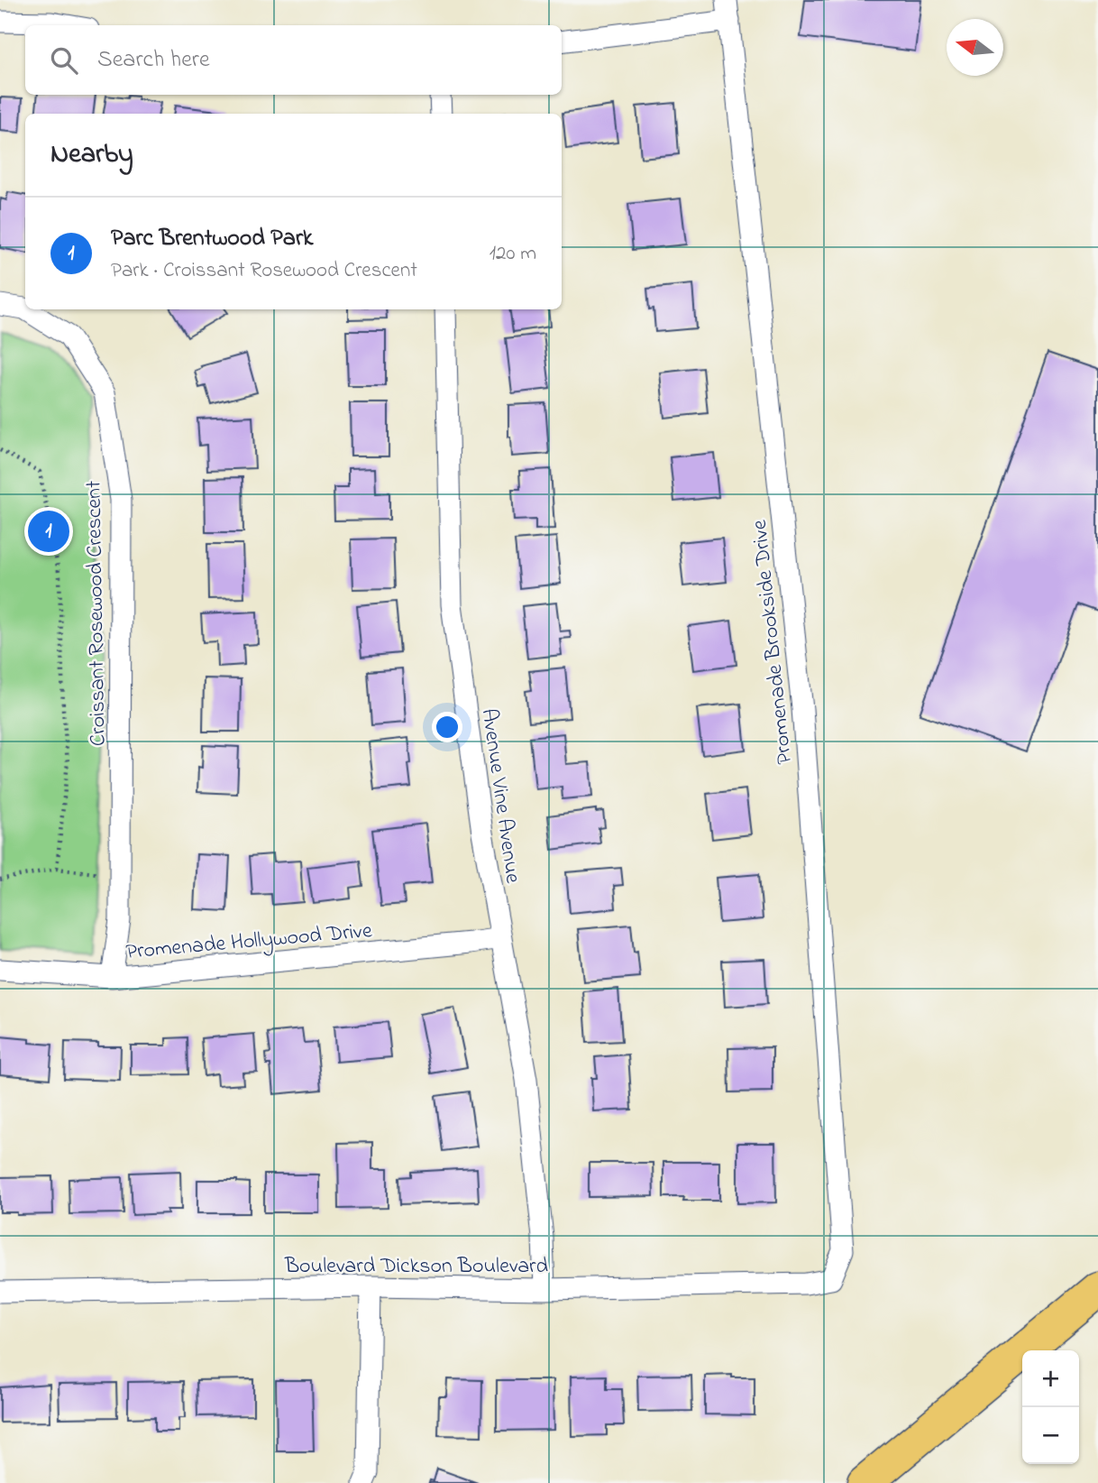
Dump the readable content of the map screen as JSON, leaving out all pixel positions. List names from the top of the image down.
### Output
{
  "streets": {
    "street": [
      "Croissant Rosewood Crescent",
      "Promenade Brookside Drive",
      "Avenue Vine Avenue",
      "Promenade Hollywood Drive",
      "Boulevard Dickson Boulevard"
    ]
  },
  "crossings": [
    ["Croissant Rosewood Crescent", "Promenade Hollywood Drive"],
    ["Promenade Brookside Drive", "Boulevard Dickson Boulevard"],
    ["Avenue Vine Avenue", "Promenade Hollywood Drive"],
    ["Avenue Vine Avenue", "Boulevard Dickson Boulevard"]
  ],
  "north": "left",
  "page": {
    "search": "Search here",
    "heading": "Nearby",
    "list": [
      {
        "mark": "1",
        "name": "Parc Brentwood Park",
        "note": "Park · Croissant Rosewood Crescent",
        "value": "120 m"
      }
    ],
    "pins": "1",
    "map_buttons": ["+", "−"]
  }
}
